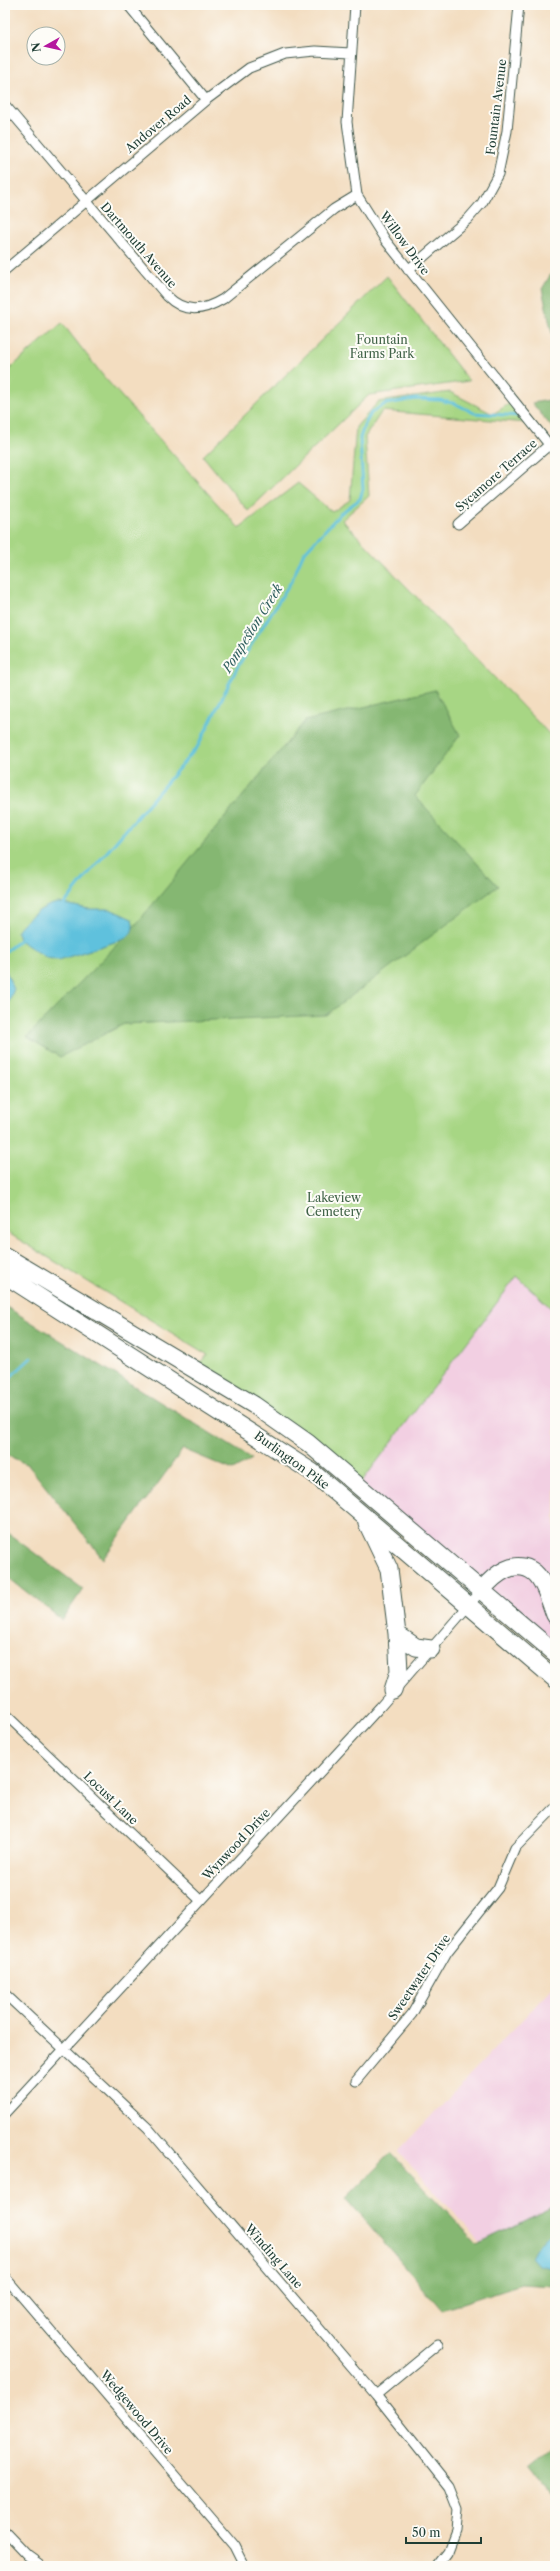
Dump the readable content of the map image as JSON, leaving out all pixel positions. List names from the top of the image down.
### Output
{
  "streets": {
    "highway": ["Burlington Pike"],
    "street": [
      "Fountain Avenue",
      "Andover Road",
      "Willow Drive",
      "Dartmouth Avenue",
      "Sycamore Terrace",
      "Locust Lane",
      "Wynwood Drive",
      "Sweetwater Drive",
      "Winding Lane",
      "Wedgewood Drive"
    ]
  },
  "crossings": [
    ["Fountain Avenue", "Willow Drive"],
    ["Andover Road", "Willow Drive"],
    ["Andover Road", "Dartmouth Avenue"],
    ["Willow Drive", "Dartmouth Avenue"],
    ["Willow Drive", "Sycamore Terrace"],
    ["Burlington Pike", "Wynwood Drive"],
    ["Locust Lane", "Wynwood Drive"],
    ["Wynwood Drive", "Winding Lane"]
  ],
  "water": ["Pompeston Creek"],
  "parks": ["Fountain Farms Park", "Lakeview Cemetery"],
  "scale_bar": "50 m",
  "north": "left"
}
